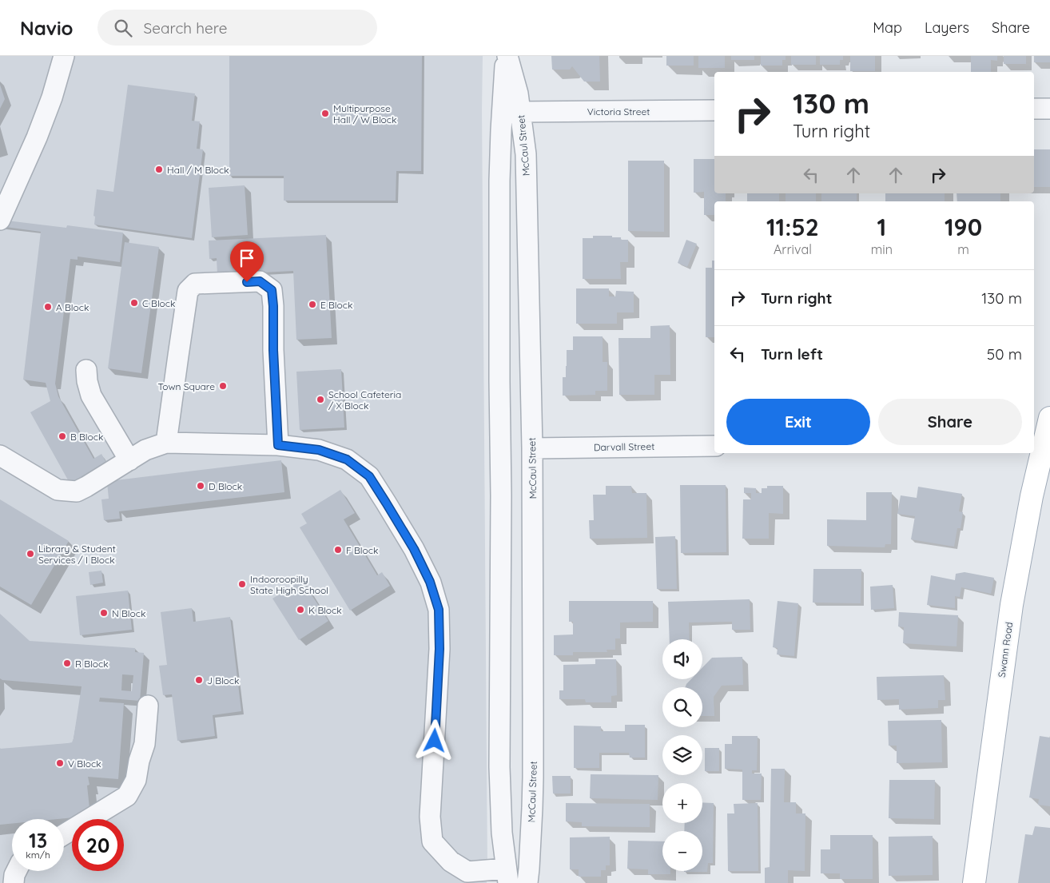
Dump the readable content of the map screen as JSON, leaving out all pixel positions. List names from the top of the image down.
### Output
{
  "streets": {
    "main road": ["Swann Road"],
    "street": ["Victoria Street", "McCaul Street", "Darvall Street"]
  },
  "crossings": [
    ["Victoria Street", "McCaul Street"],
    ["McCaul Street", "Darvall Street"]
  ],
  "places": [
    "Multipurpose Hall / W Block",
    "Hall / M Block",
    "C Block",
    "E Block",
    "A Block",
    "Town Square",
    "School Cafeteria / X Block",
    "B Block",
    "D Block",
    "F Block",
    "Library & Student Services / I Block",
    "Indooroopilly State High School",
    "K Block",
    "N Block",
    "R Block",
    "J Block",
    "V Block"
  ],
  "page": {
    "header": "Navio",
    "search": "Search here",
    "nav": ["Map", "Layers", "Share"],
    "turn": ["130 m", "Turn right"],
    "eta": [
      "11:52",
      "Arrival",
      "1",
      "min",
      "190",
      "m"
    ],
    "list": [
      {
        "name": "Turn right",
        "value": "130 m"
      },
      {
        "name": "Turn left",
        "value": "50 m"
      }
    ],
    "buttons": ["Exit", "Share"],
    "map_buttons": ["+", "−"],
    "speed": "13 km/h",
    "limit": "20"
  }
}
